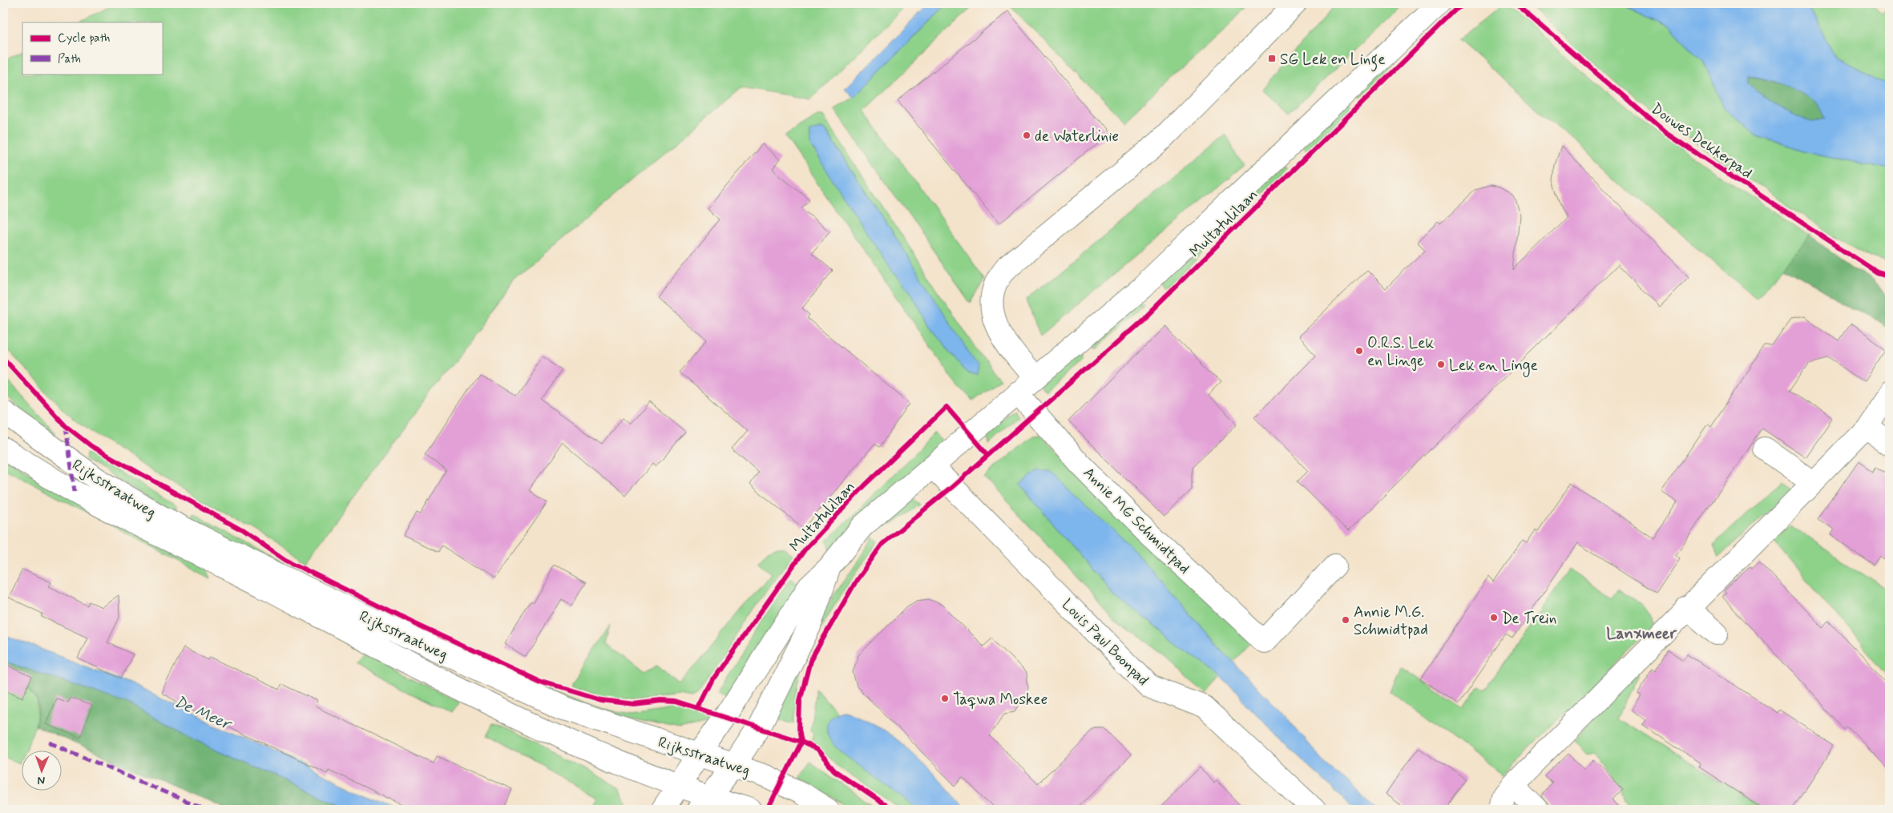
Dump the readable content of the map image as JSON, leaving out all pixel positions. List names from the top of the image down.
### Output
{
  "streets": {
    "street": [
      "Multatulilaan",
      "Rijksstraatweg",
      "Annie MG Schmidtpad",
      "Louis Paul Boonpad"
    ],
    "cycle path": ["Douwes Dekkerpad"]
  },
  "crossings": [
    ["Multatulilaan", "Rijksstraatweg"],
    ["Multatulilaan", "Annie MG Schmidtpad"],
    ["Multatulilaan", "Louis Paul Boonpad"]
  ],
  "districts": ["Lanxmeer"],
  "water": ["De Meer"],
  "places": {
    "transit": ["SG Lek en Linge"],
    "other": [
      "de Waterlinie",
      "O.R.S. Lek en Linge",
      "Lek en Linge",
      "De Trein",
      "Annie M.G. Schmidtpad",
      "Taqwa Moskee"
    ]
  },
  "legend": ["Cycle path", "Path"],
  "north": "bottom"
}
